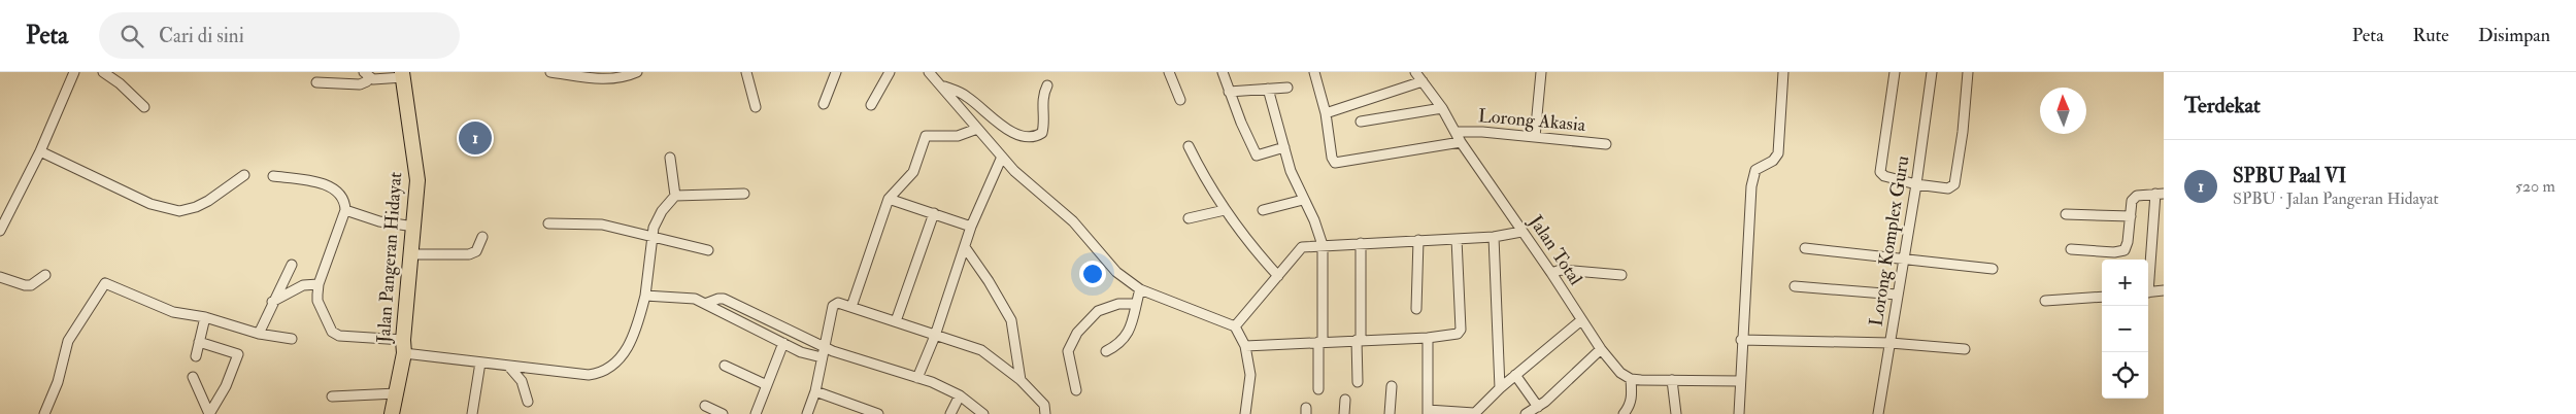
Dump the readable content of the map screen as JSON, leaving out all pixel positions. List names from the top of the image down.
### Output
{
  "streets": {
    "highway": ["Jalan Pangeran Hidayat"],
    "street": ["Lorong Akasia", "Lorong Komplex Guru", "Jalan Total"]
  },
  "crossings": [
    ["Lorong Akasia", "Jalan Total"]
  ],
  "north": "top",
  "page": {
    "header": "Peta",
    "search": "Cari di sini",
    "nav": ["Peta", "Rute", "Disimpan"],
    "heading": "Terdekat",
    "pins": "1",
    "list": [
      {
        "mark": "1",
        "name": "SPBU Paal VI",
        "note": "SPBU · Jalan Pangeran Hidayat",
        "value": "520 m"
      }
    ],
    "map_buttons": ["+", "−"]
  }
}
